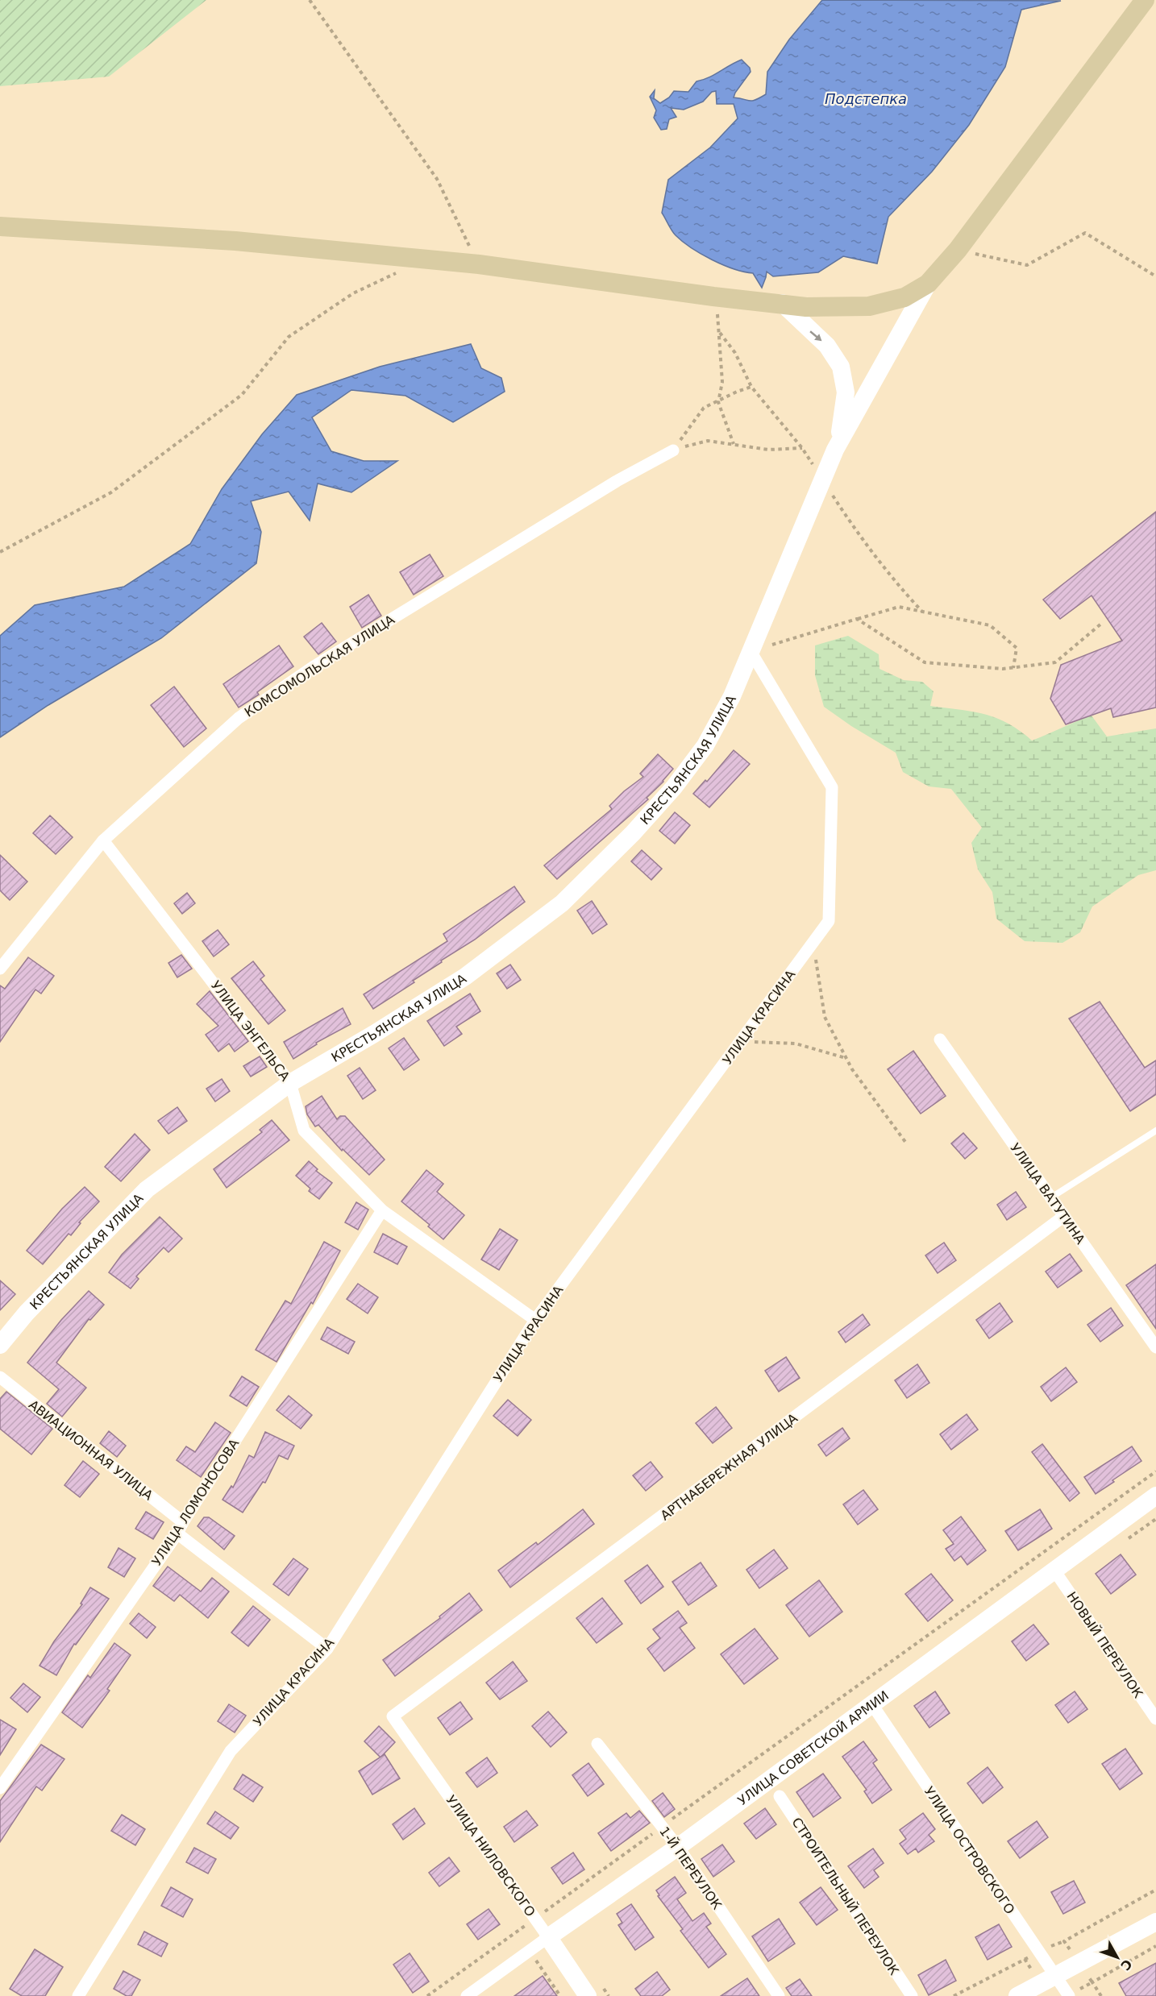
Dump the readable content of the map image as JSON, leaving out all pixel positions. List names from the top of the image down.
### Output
{
  "streets": {
    "street": [
      "КОМСОМОЛЬСКАЯ УЛИЦА",
      "КРЕСТЬЯНСКАЯ УЛИЦА",
      "УЛИЦА КРАСИНА",
      "УЛИЦА ЭНГЕЛЬСА",
      "УЛИЦА ВАТУТИНА",
      "АВИАЦИОННАЯ УЛИЦА",
      "АРТНАБЕРЕЖНАЯ УЛИЦА",
      "УЛИЦА ЛОМОНОСОВА",
      "НОВЫЙ ПЕРЕУЛОК",
      "УЛИЦА СОВЕТСКОЙ АРМИИ",
      "УЛИЦА ОСТРОВСКОГО",
      "УЛИЦА НИЛОВСКОГО",
      "1-Й ПЕРЕУЛОК",
      "СТРОИТЕЛЬНЫЙ ПЕРЕУЛОК"
    ]
  },
  "crossings": [
    ["КОМСОМОЛЬСКАЯ УЛИЦА", "УЛИЦА ЭНГЕЛЬСА"],
    ["КРЕСТЬЯНСКАЯ УЛИЦА", "УЛИЦА КРАСИНА"],
    ["КРЕСТЬЯНСКАЯ УЛИЦА", "УЛИЦА ЭНГЕЛЬСА"],
    ["УЛИЦА КРАСИНА", "УЛИЦА ЭНГЕЛЬСА"],
    ["УЛИЦА ЭНГЕЛЬСА", "УЛИЦА ЛОМОНОСОВА"],
    ["УЛИЦА ВАТУТИНА", "АРТНАБЕРЕЖНАЯ УЛИЦА"],
    ["АВИАЦИОННАЯ УЛИЦА", "УЛИЦА ЛОМОНОСОВА"],
    ["АРТНАБЕРЕЖНАЯ УЛИЦА", "УЛИЦА НИЛОВСКОГО"],
    ["НОВЫЙ ПЕРЕУЛОК", "УЛИЦА СОВЕТСКОЙ АРМИИ"],
    ["УЛИЦА СОВЕТСКОЙ АРМИИ", "УЛИЦА ОСТРОВСКОГО"],
    ["УЛИЦА СОВЕТСКОЙ АРМИИ", "УЛИЦА НИЛОВСКОГО"],
    ["УЛИЦА СОВЕТСКОЙ АРМИИ", "1-Й ПЕРЕУЛОК"]
  ],
  "water": ["Подстепка"],
  "north": "bottom right"
}
